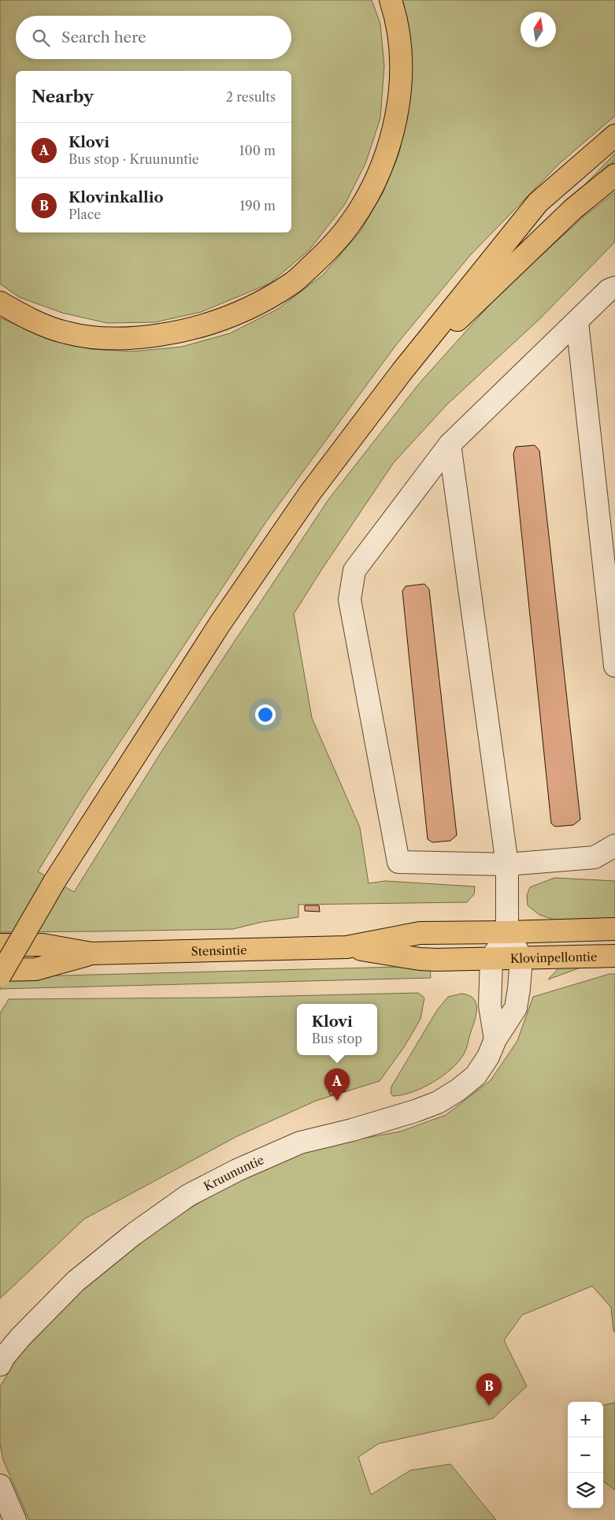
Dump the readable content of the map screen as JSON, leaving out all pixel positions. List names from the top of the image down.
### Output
{
  "streets": {
    "main road": ["Stensintie", "Klovinpellontie"],
    "street": ["Kruununtie"]
  },
  "crossings": [
    ["Stensintie", "Klovinpellontie"],
    ["Klovinpellontie", "Kruununtie"]
  ],
  "north": "top",
  "page": {
    "search": "Search here",
    "heading": ["Nearby", "2 results"],
    "list": [
      {
        "mark": "A",
        "name": "Klovi",
        "note": "Bus stop · Kruununtie",
        "value": "100 m"
      },
      {
        "mark": "B",
        "name": "Klovinkallio",
        "note": "Place",
        "value": "190 m"
      }
    ],
    "popup": ["Klovi", "Bus stop"],
    "pins": ["A", "B"],
    "map_buttons": ["+", "−"]
  }
}
